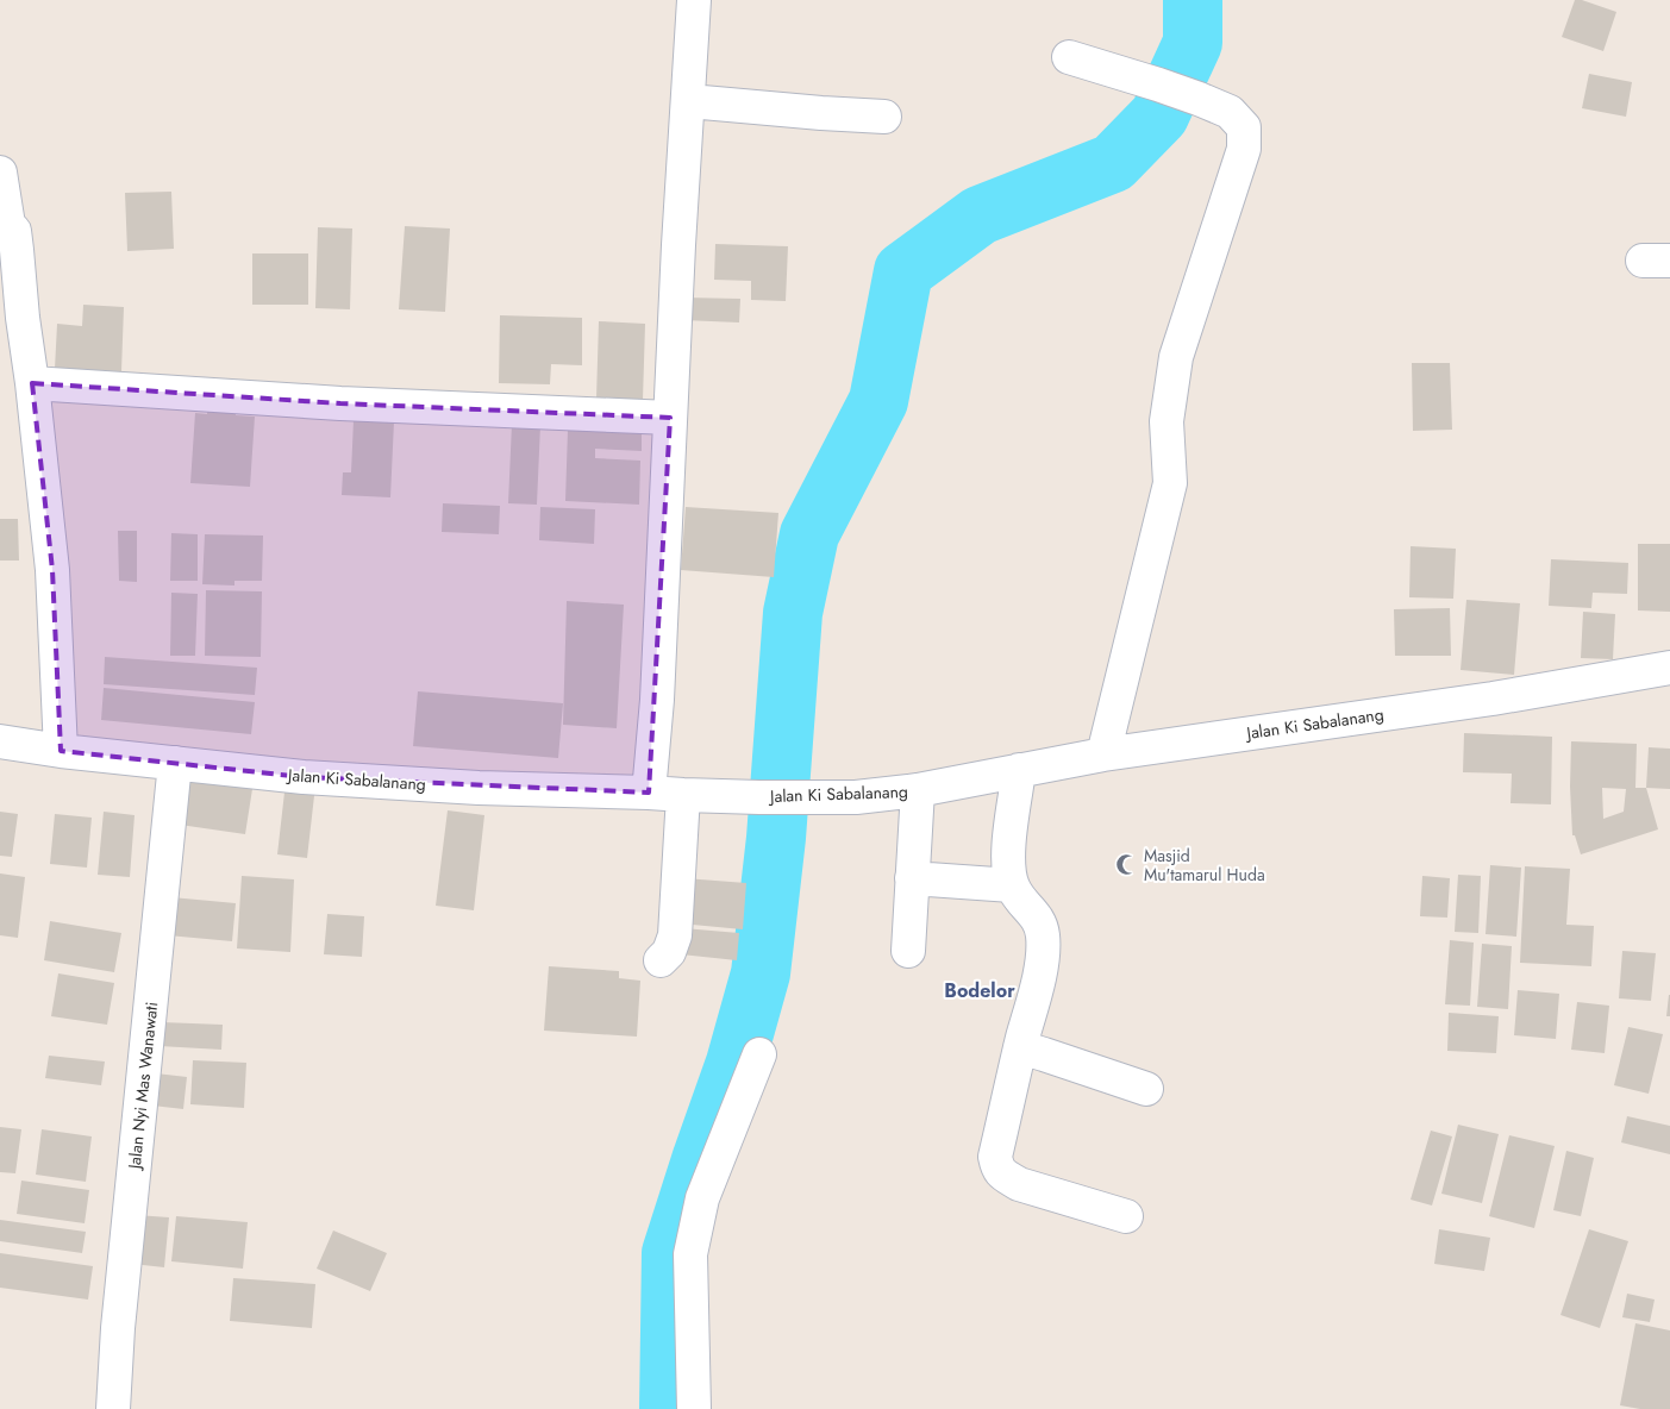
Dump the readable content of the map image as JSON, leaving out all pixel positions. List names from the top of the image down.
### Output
{
  "streets": {
    "street": ["Jalan Ki Sabalanang", "Jalan Nyi Mas Wanawati"]
  },
  "crossings": [
    ["Jalan Ki Sabalanang", "Jalan Nyi Mas Wanawati"]
  ],
  "districts": ["Bodelor"],
  "places": {
    "mosque": ["Masjid Mu'tamarul Huda"]
  }
}
